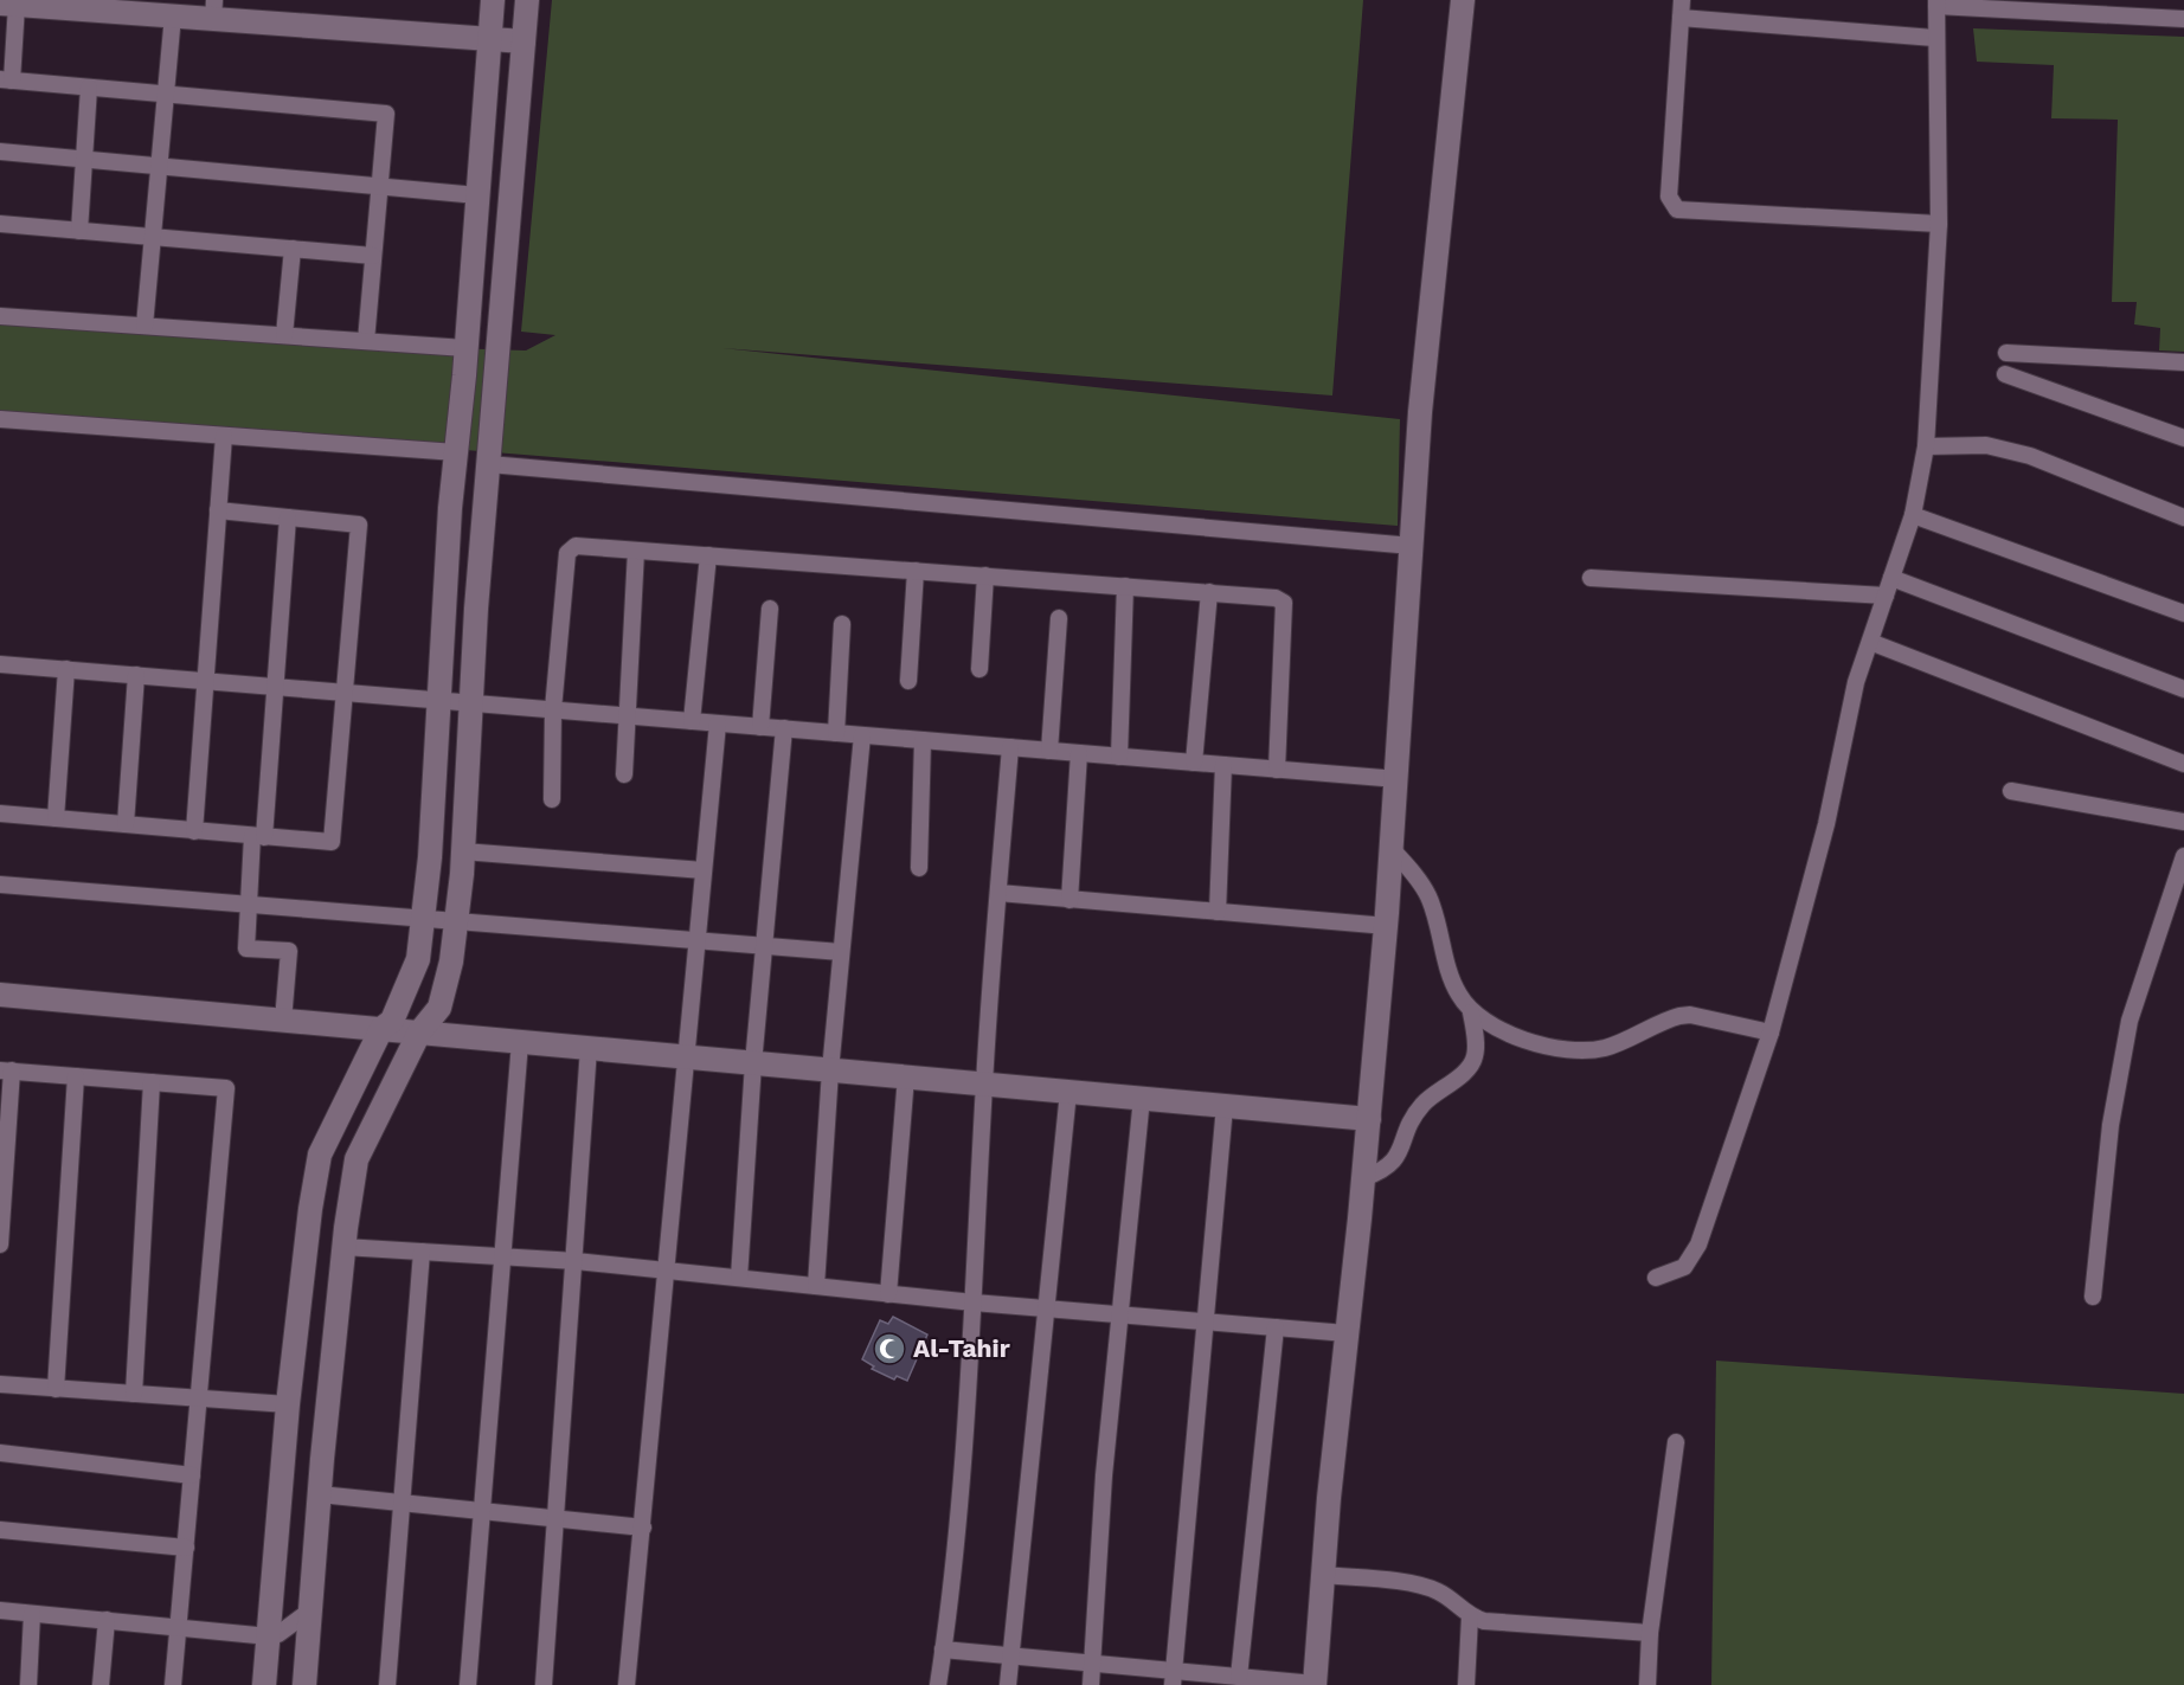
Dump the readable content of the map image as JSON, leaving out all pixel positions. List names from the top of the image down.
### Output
{
  "places": {
    "mosque": ["Al-Tahir"]
  }
}
